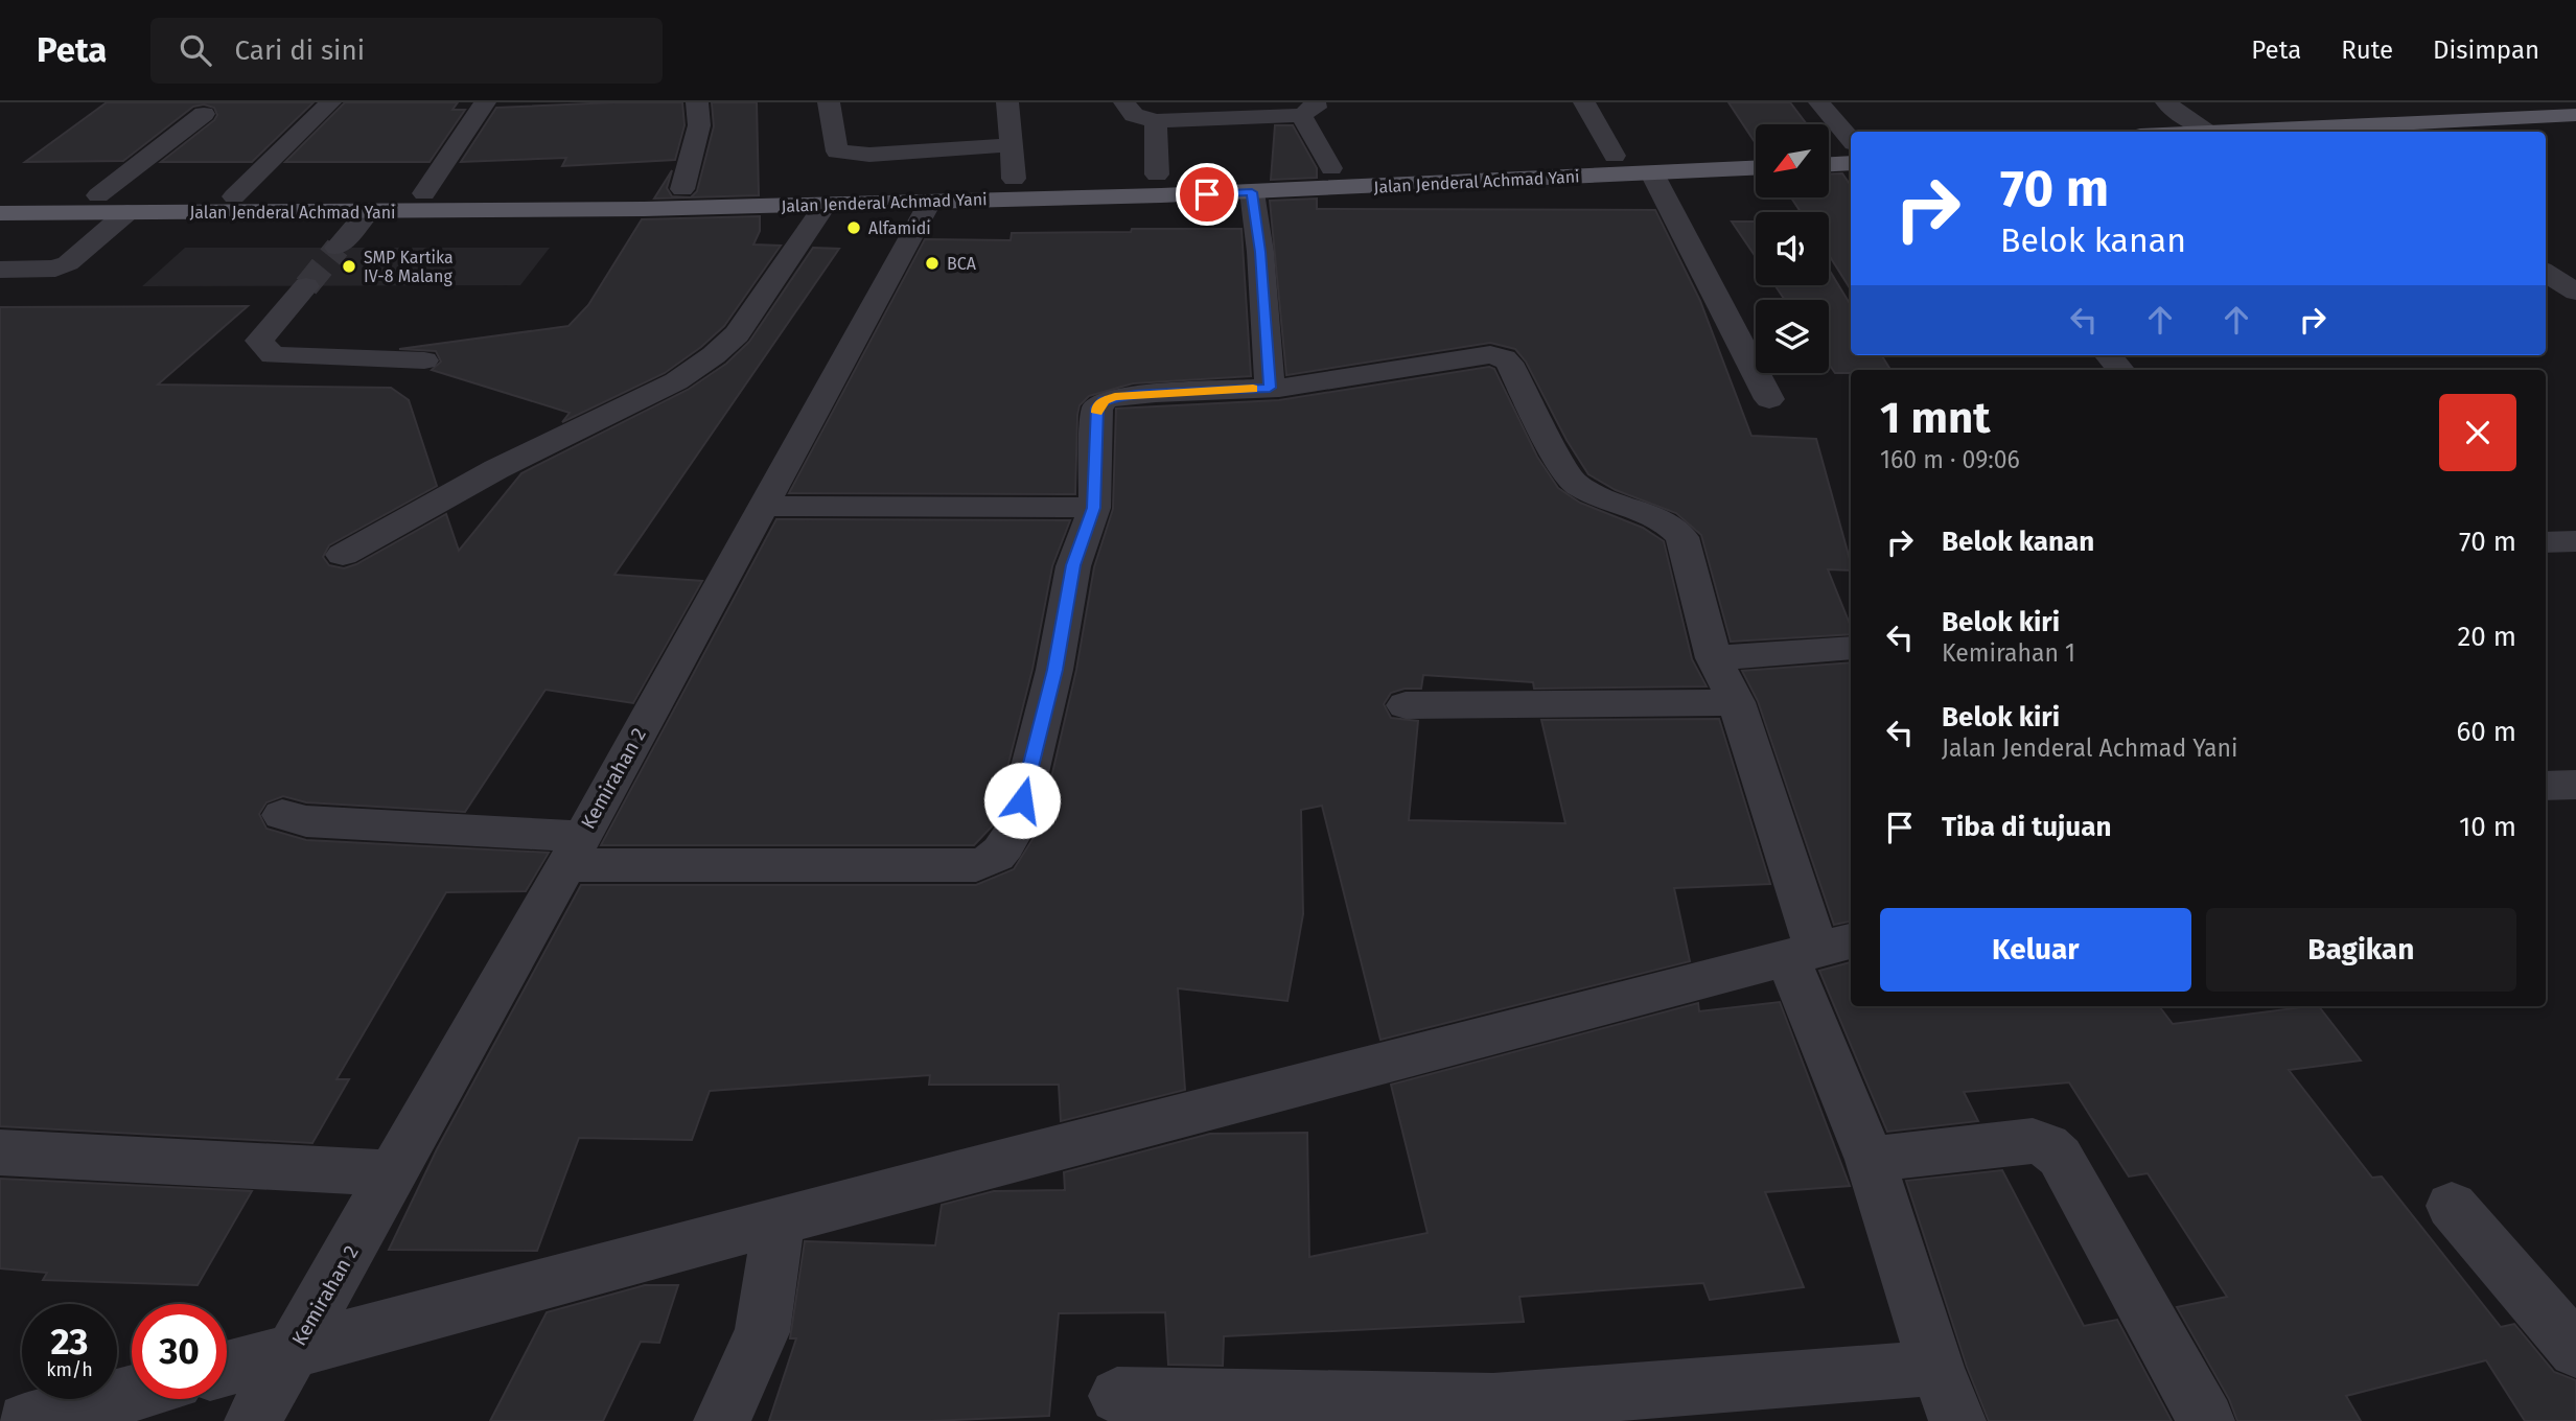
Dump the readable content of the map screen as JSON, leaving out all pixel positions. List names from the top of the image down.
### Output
{
  "streets": {
    "main road": ["Jalan Jenderal Achmad Yani"],
    "street": ["Kemirahan 2"]
  },
  "crossings": [
    ["Jalan Jenderal Achmad Yani", "Kemirahan 2"]
  ],
  "places": ["Alfamidi", "BCA", "SMP Kartika IV-8 Malang"],
  "north": "bottom left",
  "page": {
    "header": "Peta",
    "search": "Cari di sini",
    "nav": ["Peta", "Rute", "Disimpan"],
    "turn": ["70 m", "Belok kanan"],
    "heading": ["1 mnt", "160 m · 09:06"],
    "list": [
      {
        "name": "Belok kanan",
        "value": "70 m"
      },
      {
        "name": "Belok kiri",
        "note": "Kemirahan 1",
        "value": "20 m"
      },
      {
        "name": "Belok kiri",
        "note": "Jalan Jenderal Achmad Yani",
        "value": "60 m"
      },
      {
        "name": "Tiba di tujuan",
        "value": "10 m"
      }
    ],
    "buttons": ["Keluar", "Bagikan"],
    "speed": "23 km/h",
    "limit": "30"
  }
}
